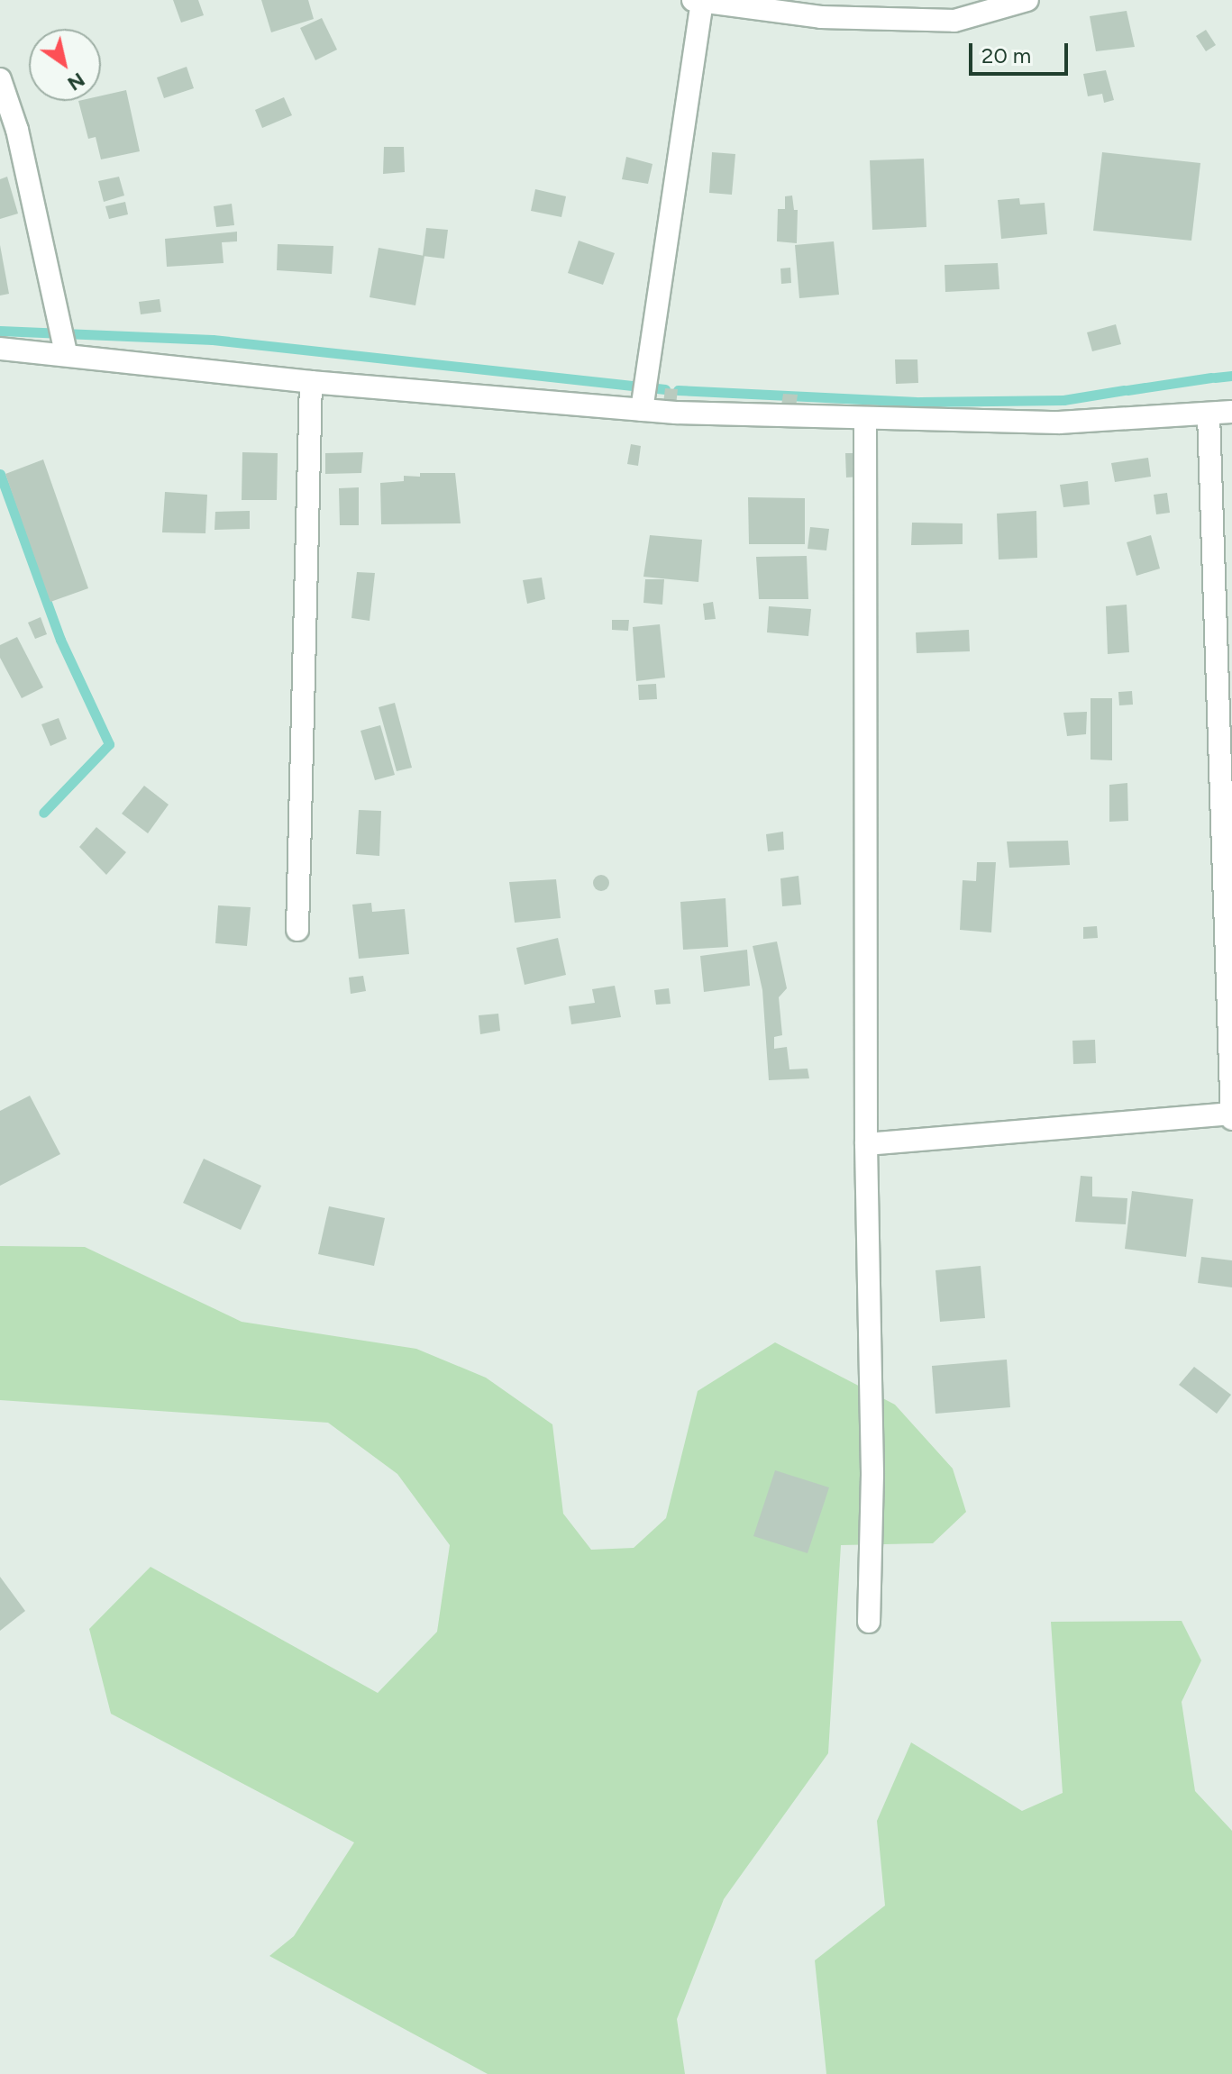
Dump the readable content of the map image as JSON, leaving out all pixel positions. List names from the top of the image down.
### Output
{
  "scale_bar": "20 m",
  "north": "bottom right"
}
